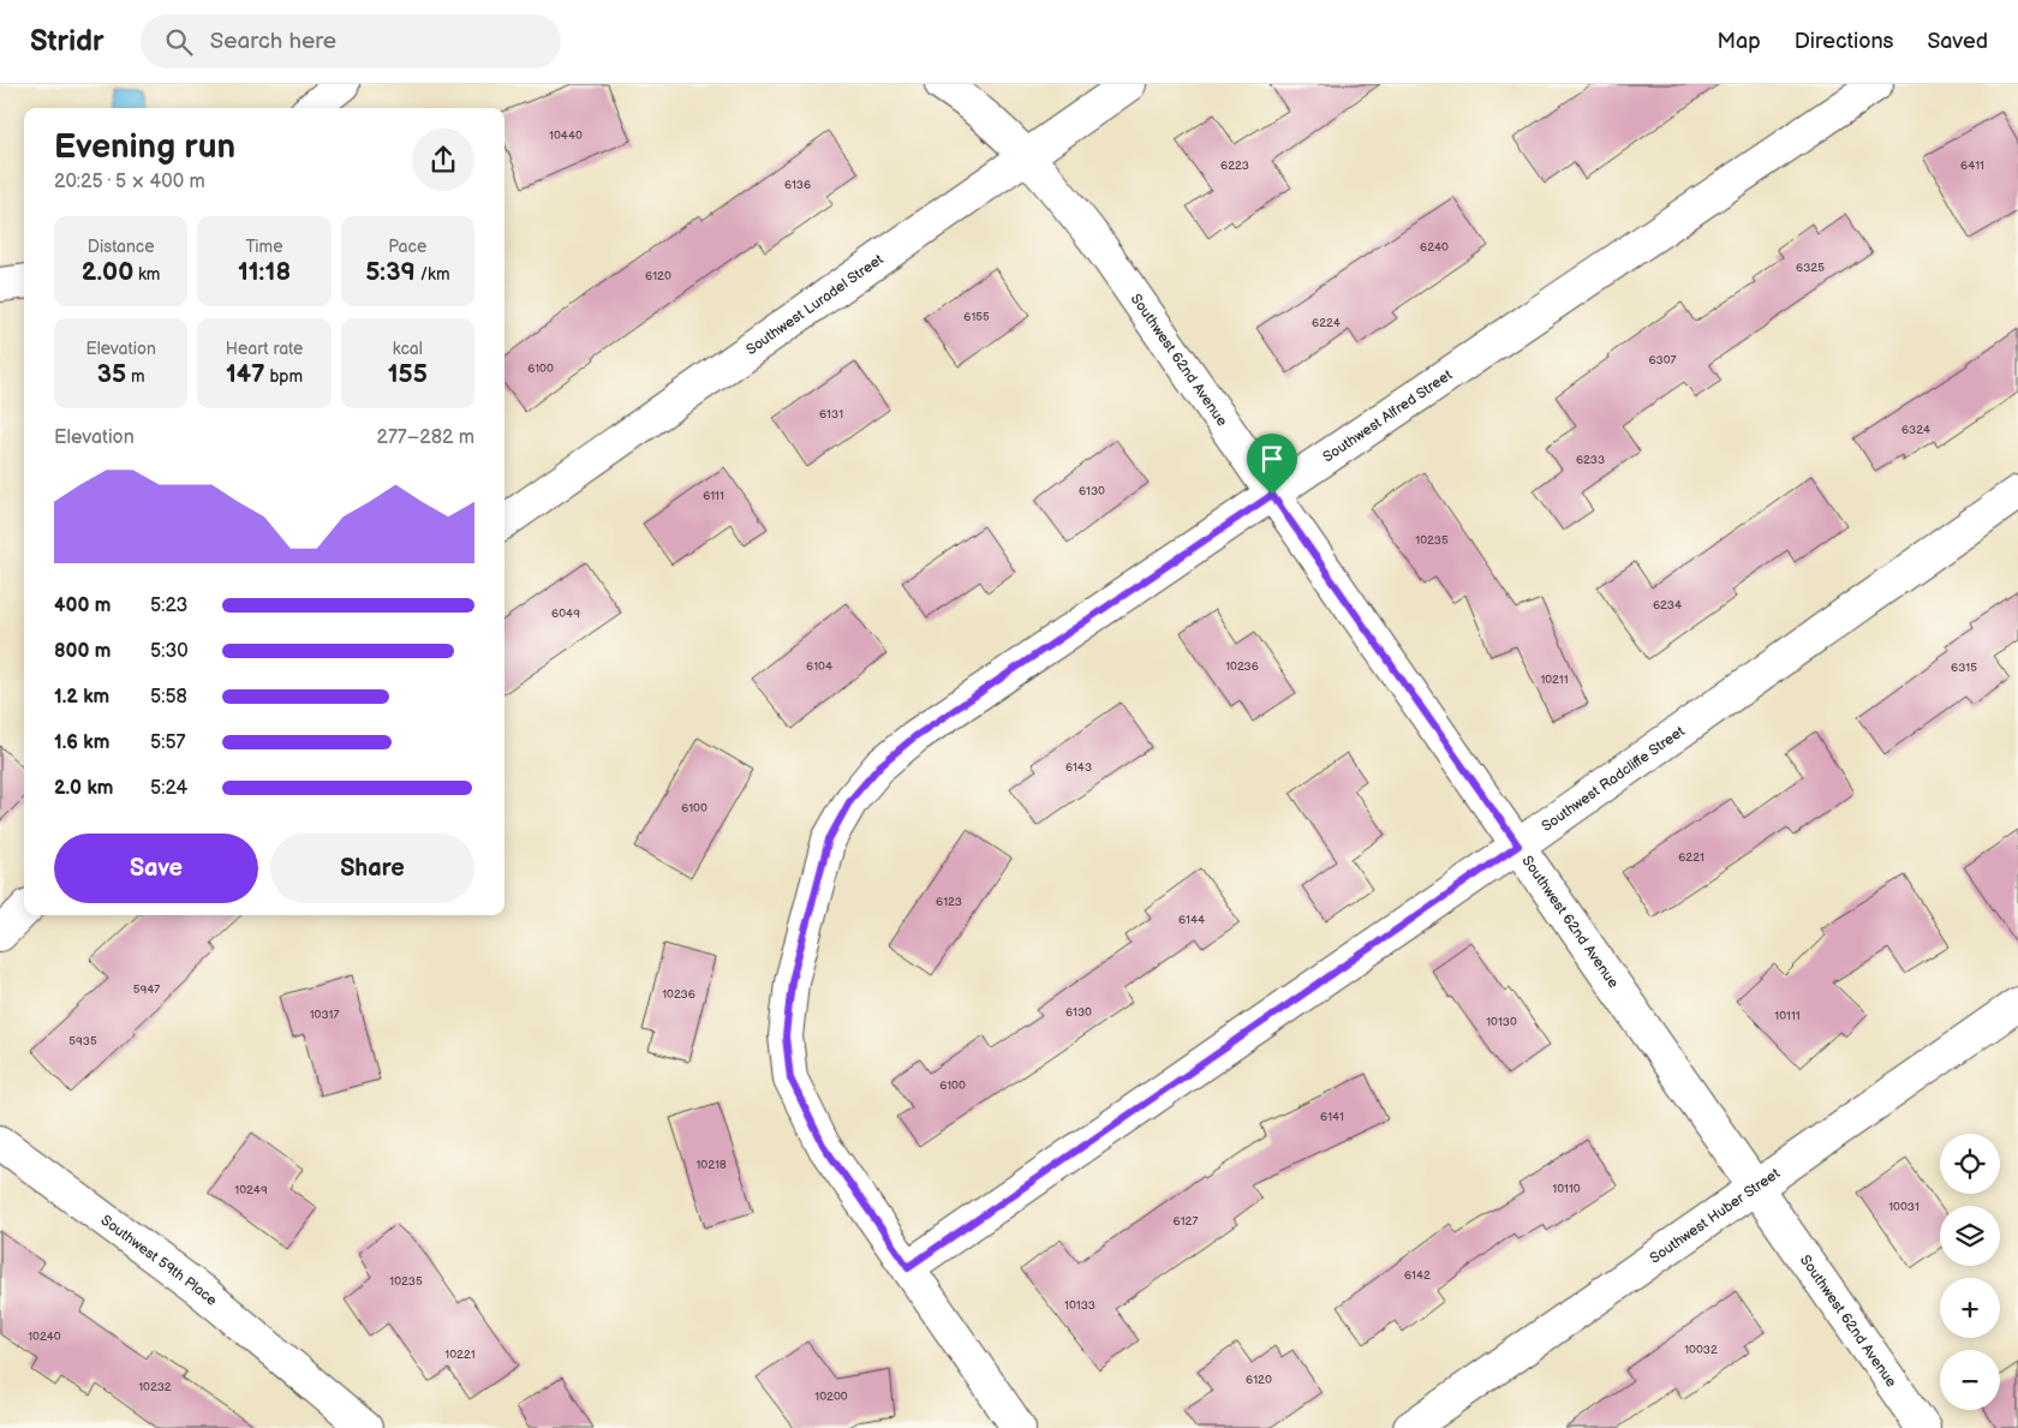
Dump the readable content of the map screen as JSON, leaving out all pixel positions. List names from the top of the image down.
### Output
{
  "streets": {
    "street": [
      "Southwest Luradel Street",
      "Southwest 62nd Avenue",
      "Southwest Alfred Street",
      "Southwest Radcliffe Street",
      "Southwest Huber Street",
      "Southwest 59th Place"
    ]
  },
  "crossings": [
    ["Southwest Luradel Street", "Southwest 62nd Avenue"],
    ["Southwest 62nd Avenue", "Southwest Alfred Street"],
    ["Southwest 62nd Avenue", "Southwest Radcliffe Street"],
    ["Southwest 62nd Avenue", "Southwest Huber Street"],
    ["Southwest Alfred Street", "Southwest Radcliffe Street"]
  ],
  "house_numbers": [
    "10440",
    "6223",
    "6411",
    "6136",
    "6240",
    "6325",
    "6120",
    "6155",
    "6224",
    "6307",
    "6100",
    "6131",
    "6324",
    "6233",
    "6130",
    "6111",
    "10235",
    "6234",
    "6049",
    "6104",
    "10236",
    "6315",
    "10211",
    "6143",
    "6100",
    "6221",
    "6123",
    "6144",
    "5947",
    "10236",
    "6130",
    "10317",
    "10111",
    "10130",
    "5935",
    "6100",
    "6141",
    "10218",
    "10110",
    "10249",
    "10031",
    "6127",
    "6142",
    "10235",
    "10133",
    "10240",
    "10032",
    "10221",
    "6120",
    "10232",
    "10200"
  ],
  "page": {
    "header": "Stridr",
    "search": "Search here",
    "nav": ["Map", "Directions", "Saved"],
    "heading": ["Evening run", "20:25 · 5 × 400 m"],
    "stats": [
      ["Distance", "2.00 km"],
      ["Time", "11:18"],
      ["Pace", "5:39 /km"],
      ["Elevation", "35 m"],
      ["Heart rate", "147 bpm"],
      ["kcal", "155"]
    ],
    "chart": ["Elevation", "277–282 m"],
    "list": [
      {
        "name": "400 m",
        "note": "5:23"
      },
      {
        "name": "800 m",
        "note": "5:30"
      },
      {
        "name": "1.2 km",
        "note": "5:58"
      },
      {
        "name": "1.6 km",
        "note": "5:57"
      },
      {
        "name": "2.0 km",
        "note": "5:24"
      }
    ],
    "buttons": ["Save", "Share"],
    "map_buttons": ["+", "−"]
  }
}
